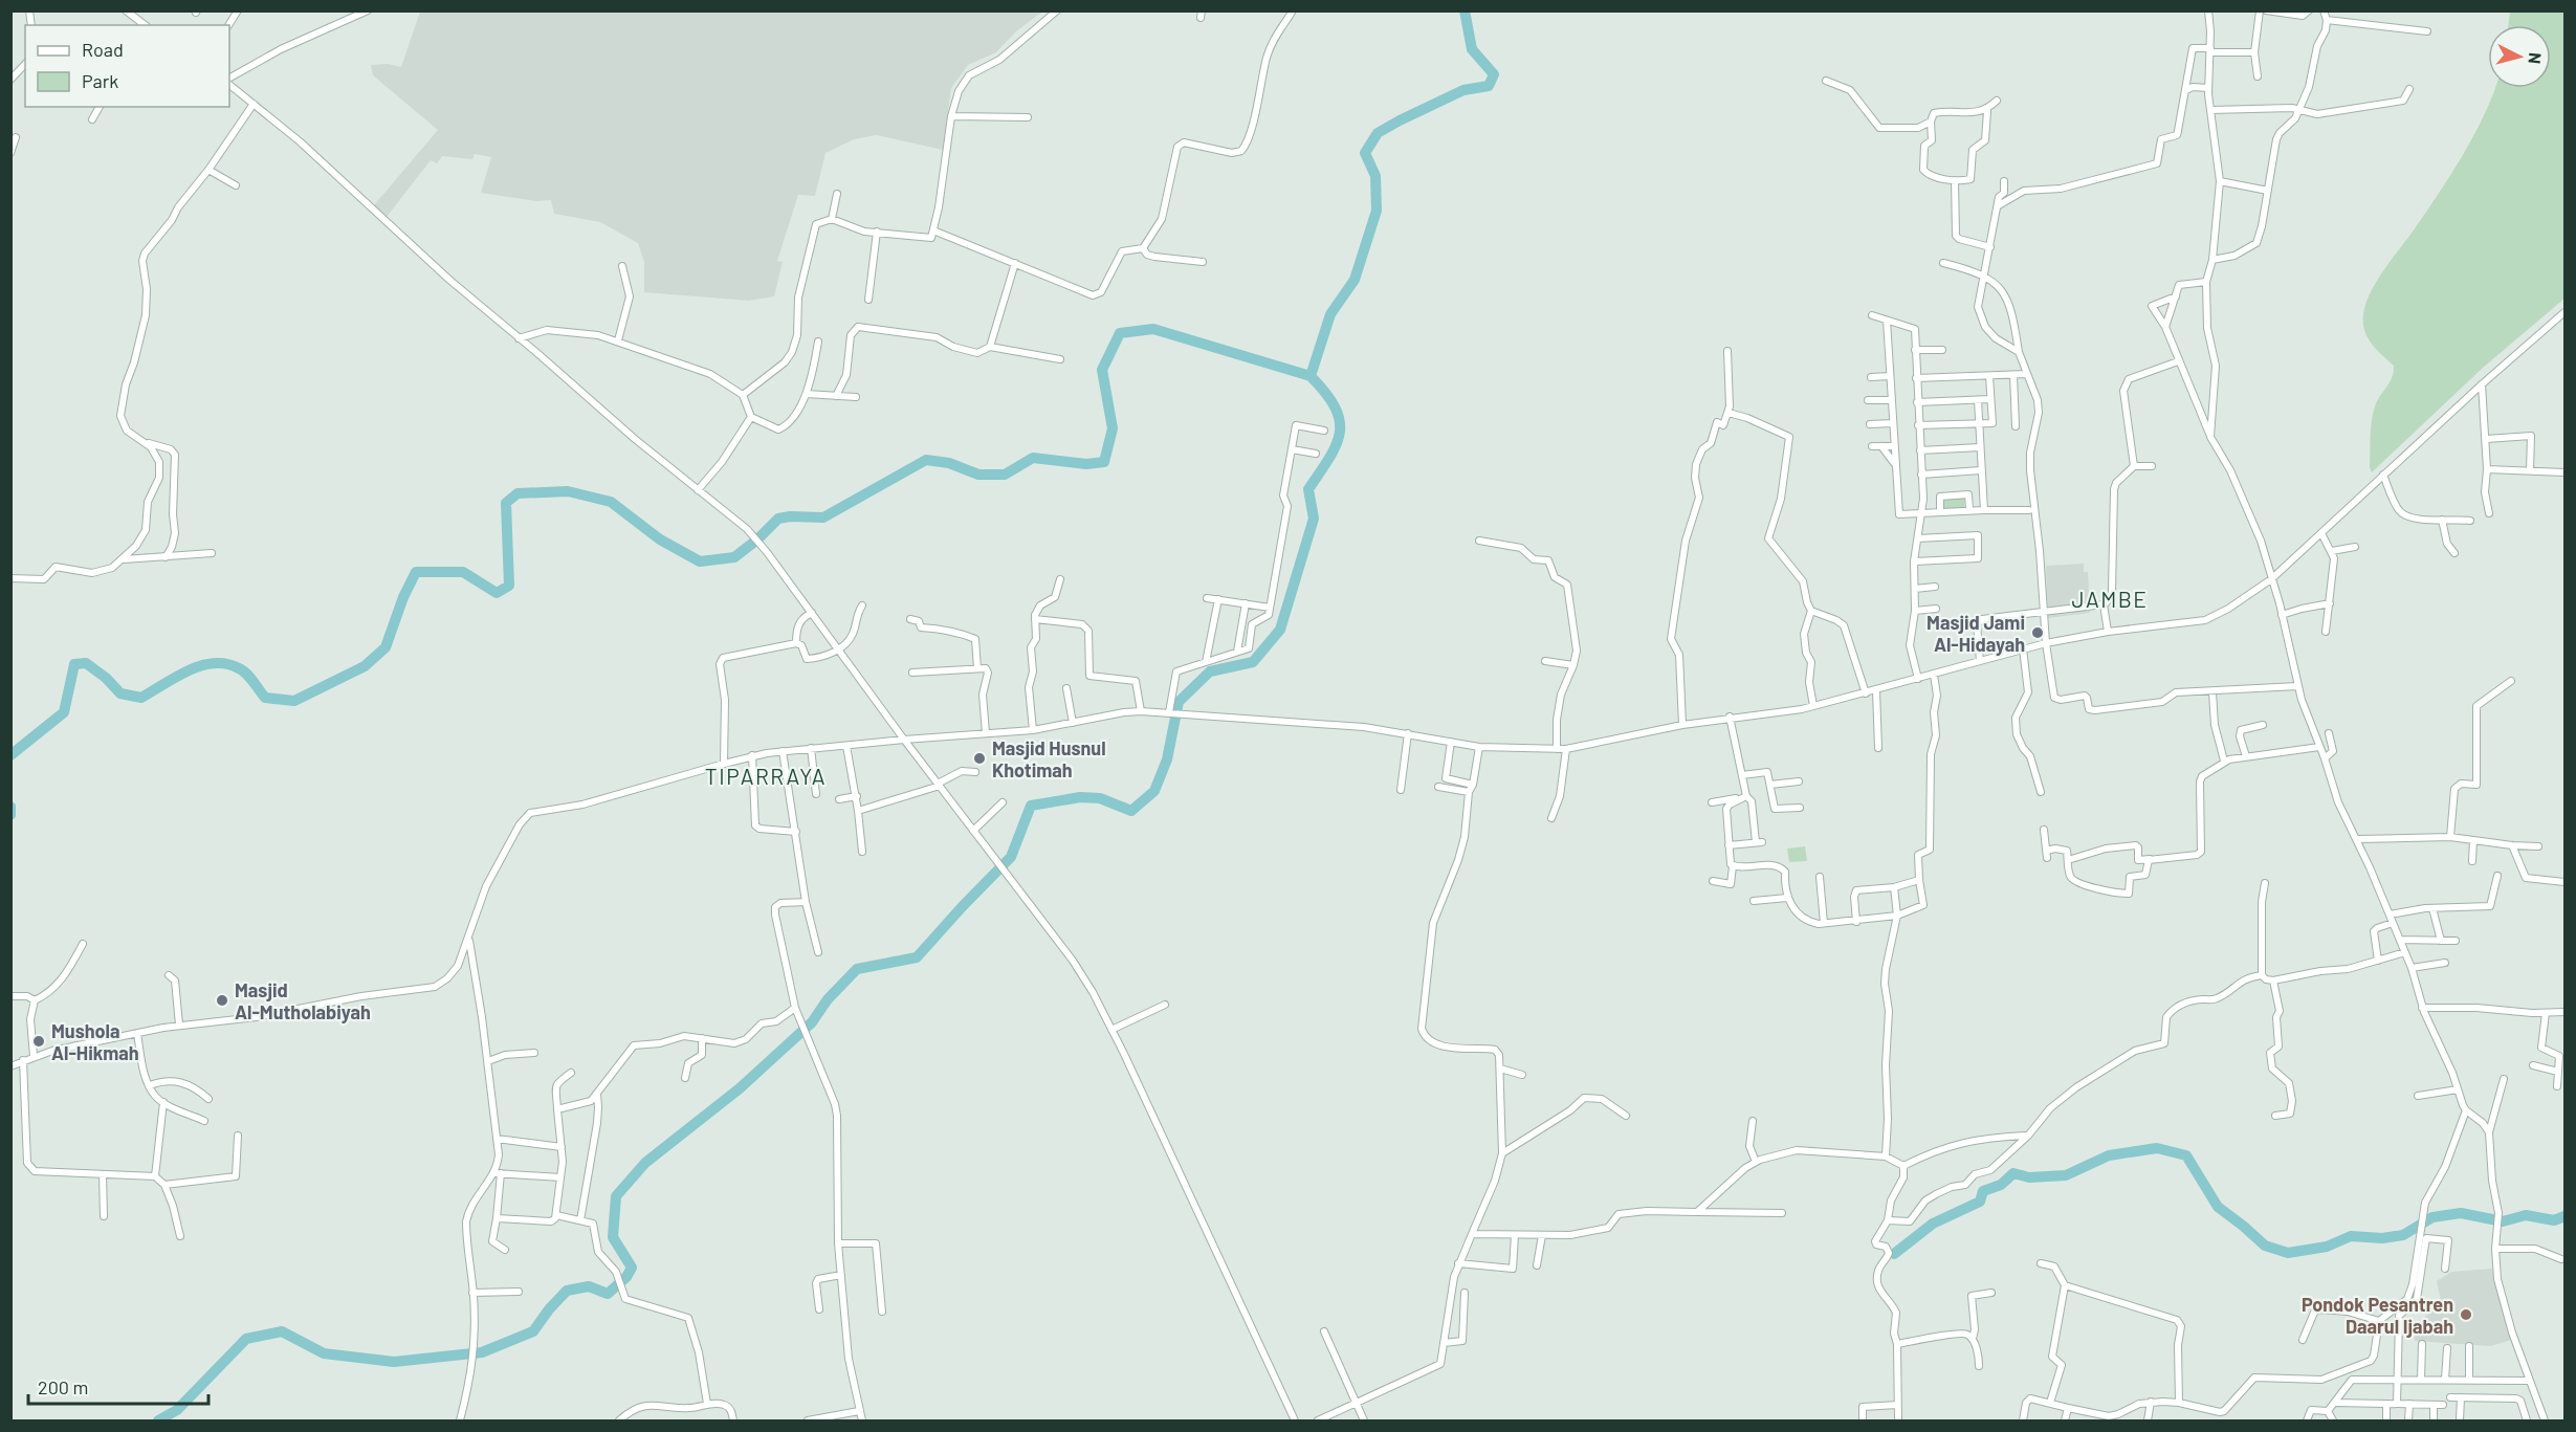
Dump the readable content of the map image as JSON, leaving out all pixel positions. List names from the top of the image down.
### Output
{
  "districts": ["JAMBE", "TIPARRAYA"],
  "places": [
    "Masjid Jami Al-Hidayah",
    "Masjid Husnul Khotimah",
    "Masjid Al-Mutholabiyah",
    "Mushola Al-Hikmah",
    "Pondok Pesantren Daarul Ijabah"
  ],
  "legend": ["Road", "Park"],
  "scale_bar": "200 m",
  "north": "right"
}
